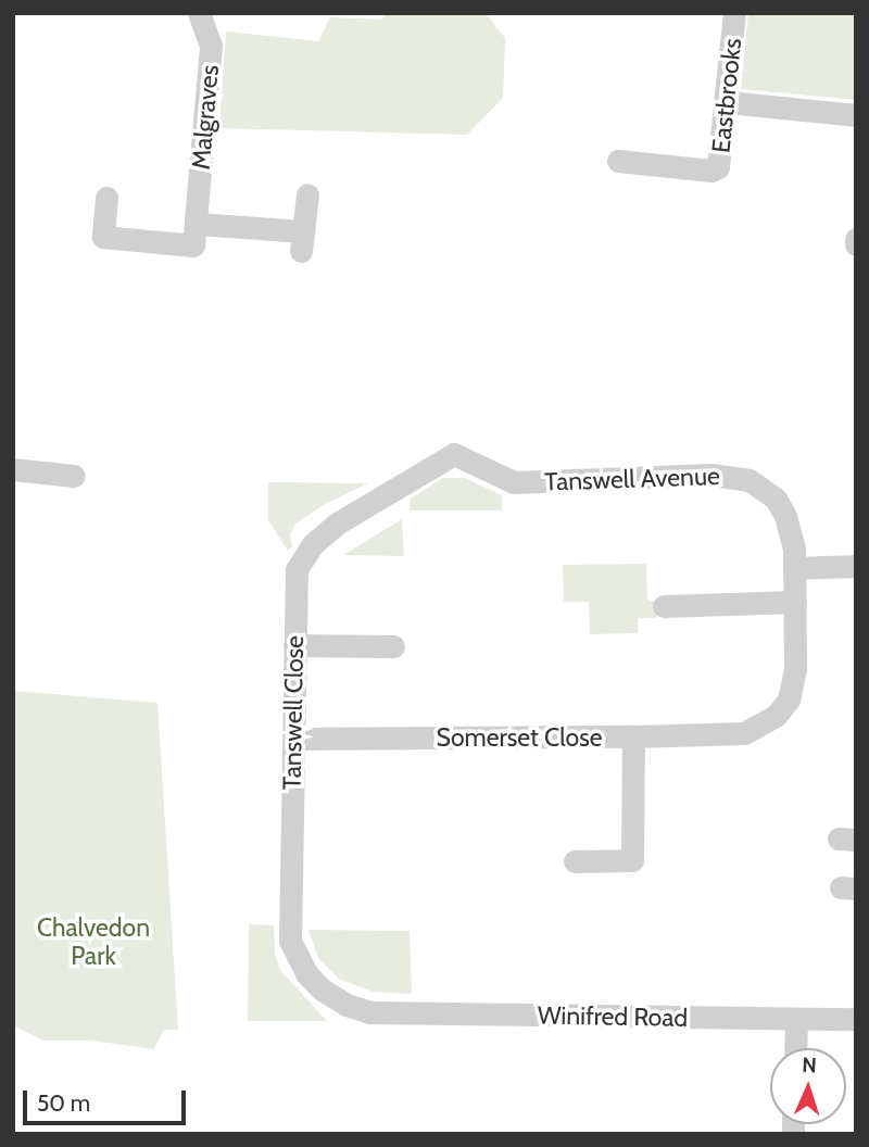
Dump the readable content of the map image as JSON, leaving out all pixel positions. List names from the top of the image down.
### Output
{
  "streets": {
    "street": [
      "Eastbrooks",
      "Malgraves",
      "Tanswell Avenue",
      "Tanswell Close",
      "Somerset Close",
      "Winifred Road"
    ]
  },
  "crossings": [
    ["Tanswell Avenue", "Tanswell Close"],
    ["Tanswell Avenue", "Somerset Close"],
    ["Tanswell Close", "Somerset Close"],
    ["Tanswell Close", "Winifred Road"]
  ],
  "parks": ["Chalvedon Park"],
  "scale_bar": "50 m",
  "north": "top"
}
